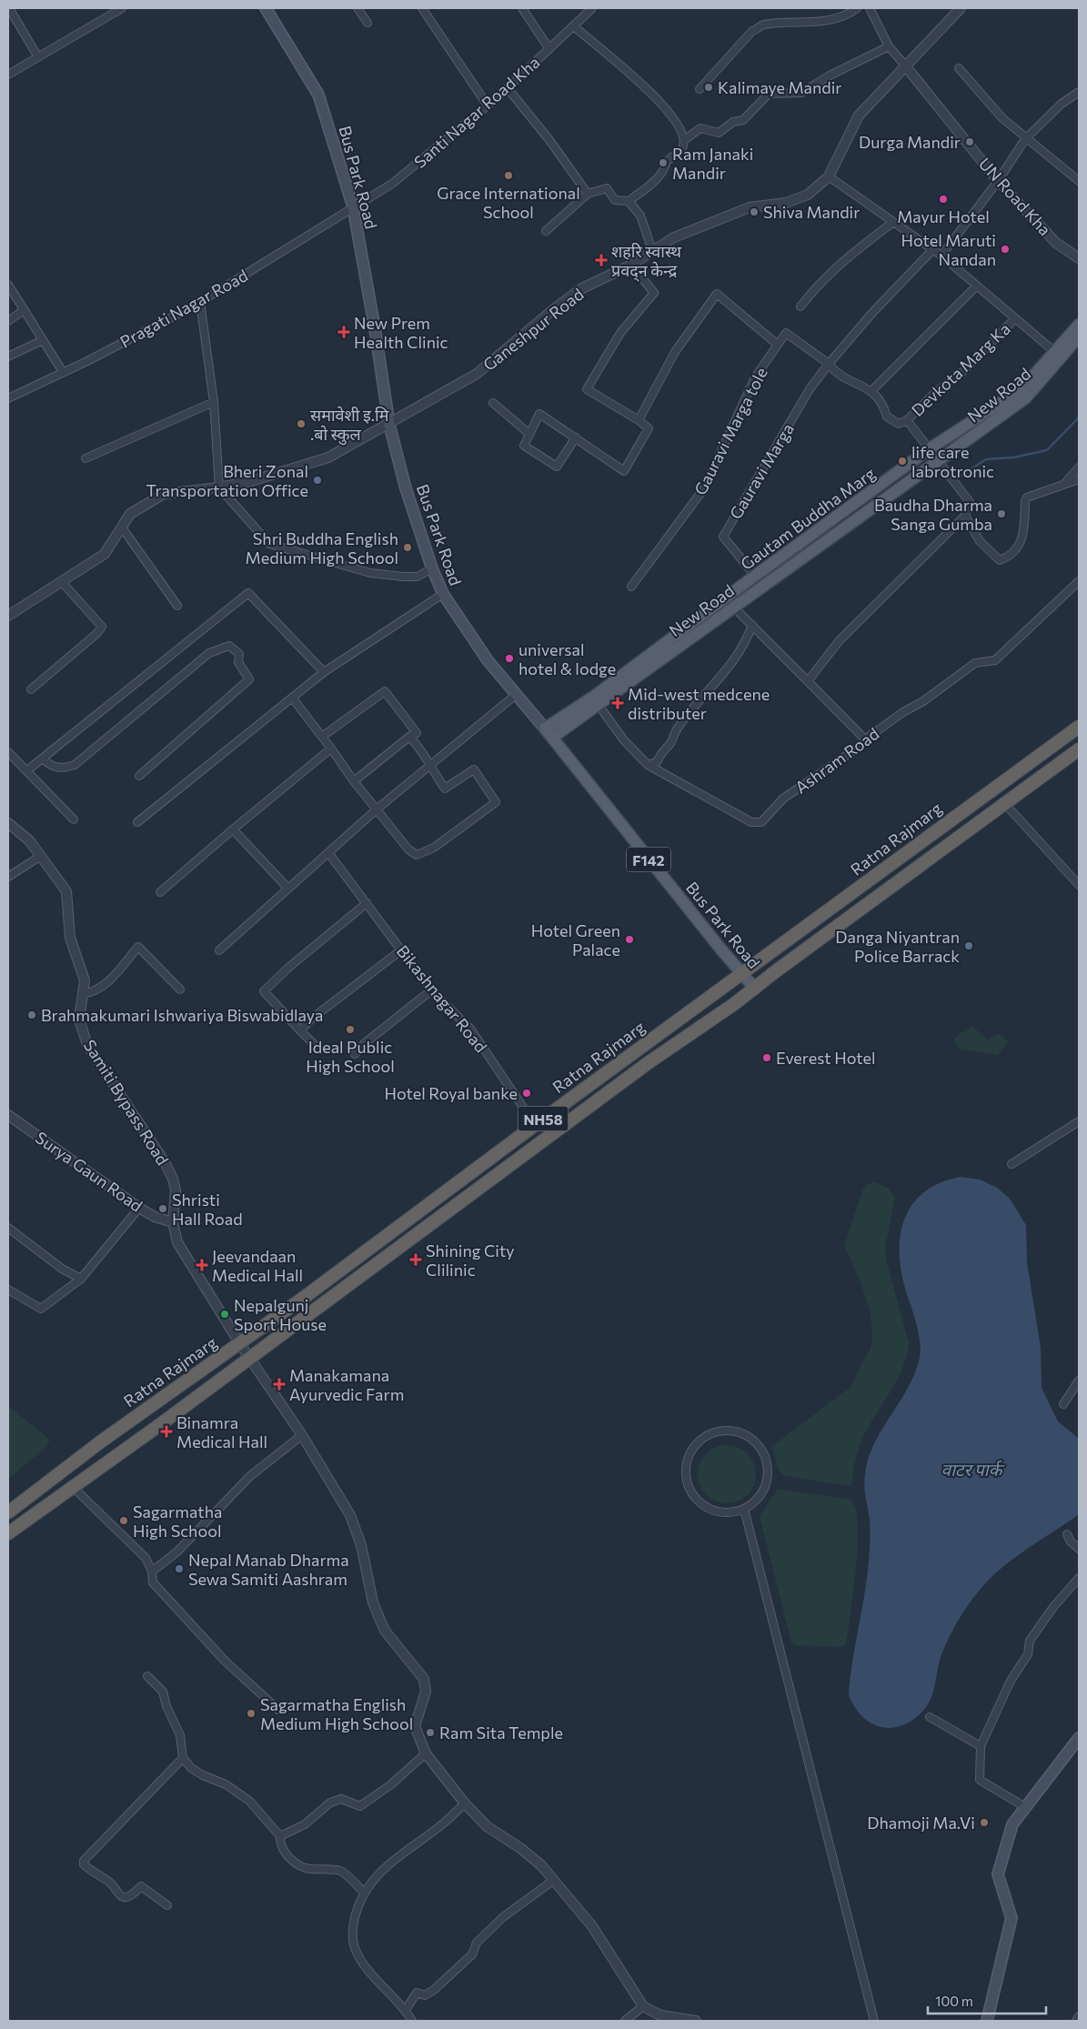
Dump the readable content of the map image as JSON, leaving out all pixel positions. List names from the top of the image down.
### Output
{
  "streets": {
    "highway": ["Ratna Rajmarg", "NH58"],
    "main road": [
      "Bus Park Road",
      "New Road",
      "Gautam Buddha Marg",
      "F142"
    ],
    "street": [
      "Santi Nagar Road Kha",
      "UN Road Kha",
      "Pragati Nagar Road",
      "Ganeshpur Road",
      "Devkota Marg Ka",
      "Gauravi Marga tole",
      "Gauravi Marga",
      "Ashram Road",
      "Bikashnagar Road",
      "Samiti Bypass Road",
      "Surya Gaun Road"
    ]
  },
  "crossings": [
    ["Santi Nagar Road Kha", "Bus Park Road"],
    ["Santi Nagar Road Kha", "Pragati Nagar Road"],
    ["Bus Park Road", "Pragati Nagar Road"],
    ["Bus Park Road", "Ganeshpur Road"],
    ["Bus Park Road", "New Road"],
    ["Bus Park Road", "Gautam Buddha Marg"],
    ["Bus Park Road", "Ratna Rajmarg"],
    ["UN Road Kha", "Ganeshpur Road"],
    ["New Road", "Gautam Buddha Marg"],
    ["New Road", "Ashram Road"],
    ["Gauravi Marga", "Gautam Buddha Marg"],
    ["Ratna Rajmarg", "Bikashnagar Road"],
    ["Ratna Rajmarg", "Samiti Bypass Road"],
    ["Samiti Bypass Road", "Surya Gaun Road"]
  ],
  "water": ["वाटर पार्क"],
  "places": {
    "other": [
      "Kalimaye Mandir",
      "Durga Mandir",
      "Ram Janaki Mandir",
      "Grace International School",
      "Mayur Hotel",
      "Shiva Mandir",
      "Hotel Maruti Nandan",
      "समावेशी इ.मि .बाे स्कुल",
      "life care labrotronic",
      "Bheri Zonal Transportation Office",
      "Baudha Dharma Sanga Gumba",
      "Shri Buddha English Medium High School",
      "universal hotel & lodge",
      "Hotel Green Palace",
      "Danga Niyantran Police Barrack",
      "Brahmakumari Ishwariya Biswabidlaya",
      "Ideal Public High School",
      "Everest Hotel",
      "Hotel Royal banke",
      "Shristi Hall Road",
      "Nepalgunj Sport House",
      "Sagarmatha High School",
      "Nepal Manab Dharma Sewa Samiti Aashram",
      "Sagarmatha English Medium High School",
      "Ram Sita Temple",
      "Dhamoji Ma.Vi"
    ],
    "health": [
      "शहरि स्वास्थ प्रवद्न केन्द्र",
      "New Prem Health Clinic",
      "Mid-west medcene distributer",
      "Shining City Clilinic",
      "Jeevandaan Medical Hall",
      "Manakamana Ayurvedic Farm",
      "Binamra Medical Hall"
    ]
  },
  "scale_bar": "100 m"
}
